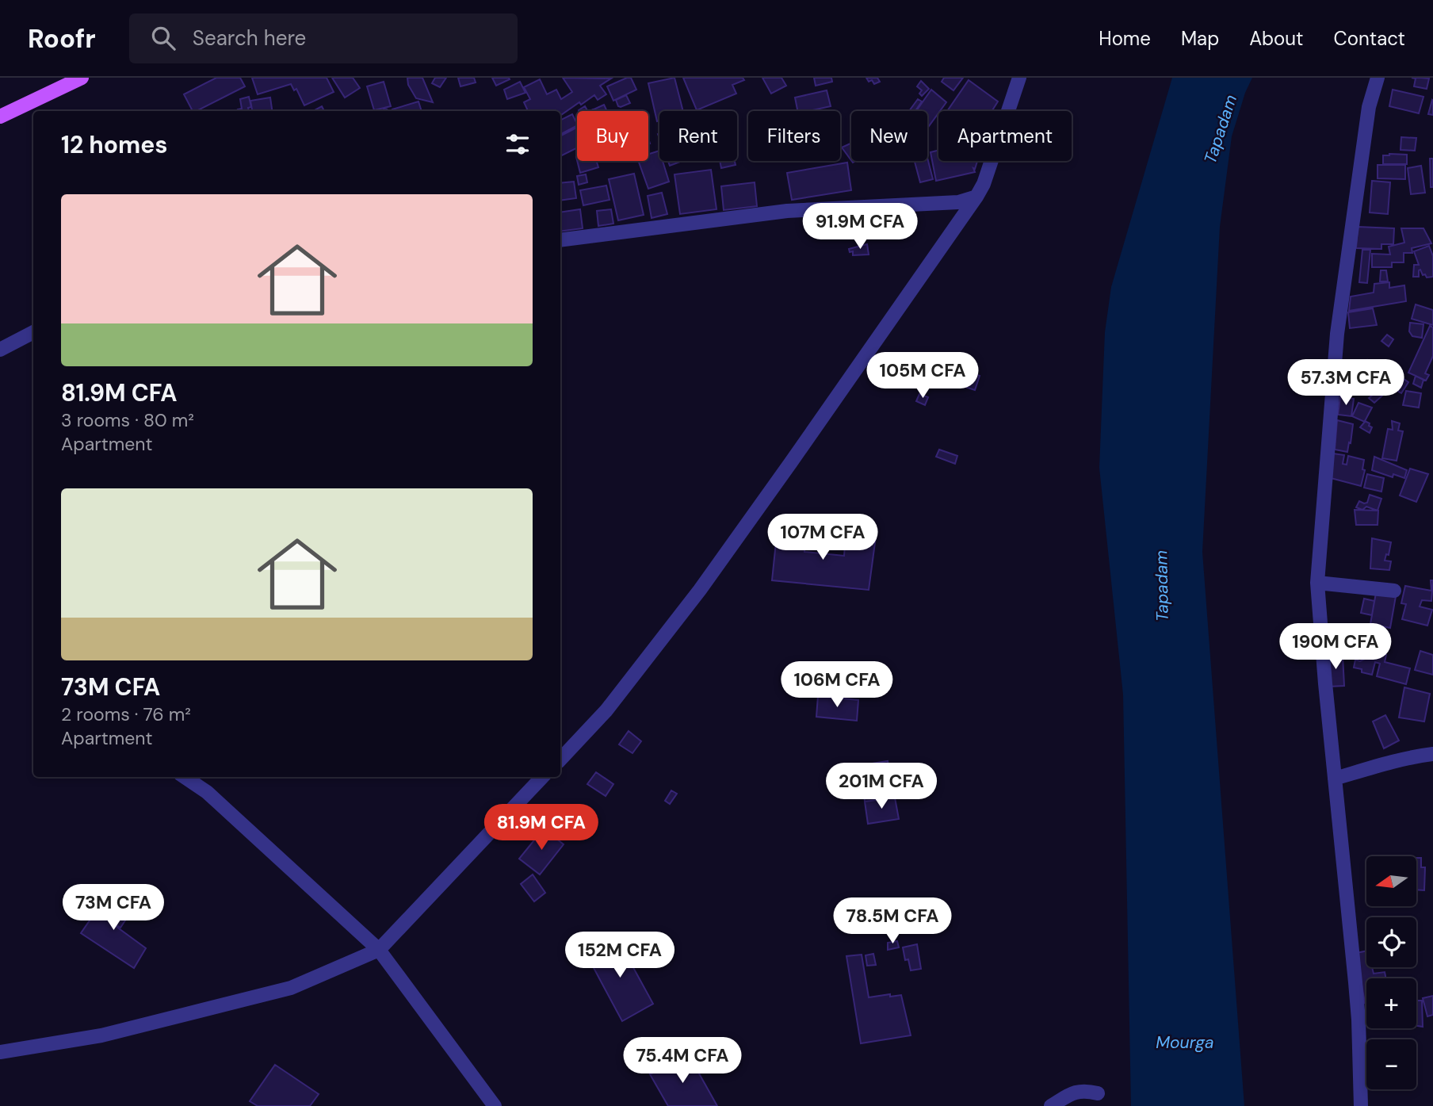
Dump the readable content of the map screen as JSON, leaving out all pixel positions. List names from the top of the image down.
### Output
{
  "water": ["Tapadam", "Mourga"],
  "north": "left",
  "page": {
    "header": "Roofr",
    "search": "Search here",
    "nav": [
      "Home",
      "Map",
      "About",
      "Contact"
    ],
    "chip": [
      "Buy",
      "Rent",
      "Filters",
      "New",
      "Apartment"
    ],
    "heading": "12 homes",
    "list": [
      {
        "name": "81.9M CFA",
        "note": "3 rooms · 80 m² · Apartment"
      },
      {
        "name": "73M CFA",
        "note": "2 rooms · 76 m² · Apartment"
      }
    ],
    "price": [
      "91.9M CFA",
      "105M CFA",
      "57.3M CFA",
      "107M CFA",
      "190M CFA",
      "106M CFA",
      "201M CFA",
      "81.9M CFA",
      "73M CFA",
      "78.5M CFA",
      "152M CFA",
      "75.4M CFA"
    ],
    "map_buttons": ["+", "−"]
  }
}
